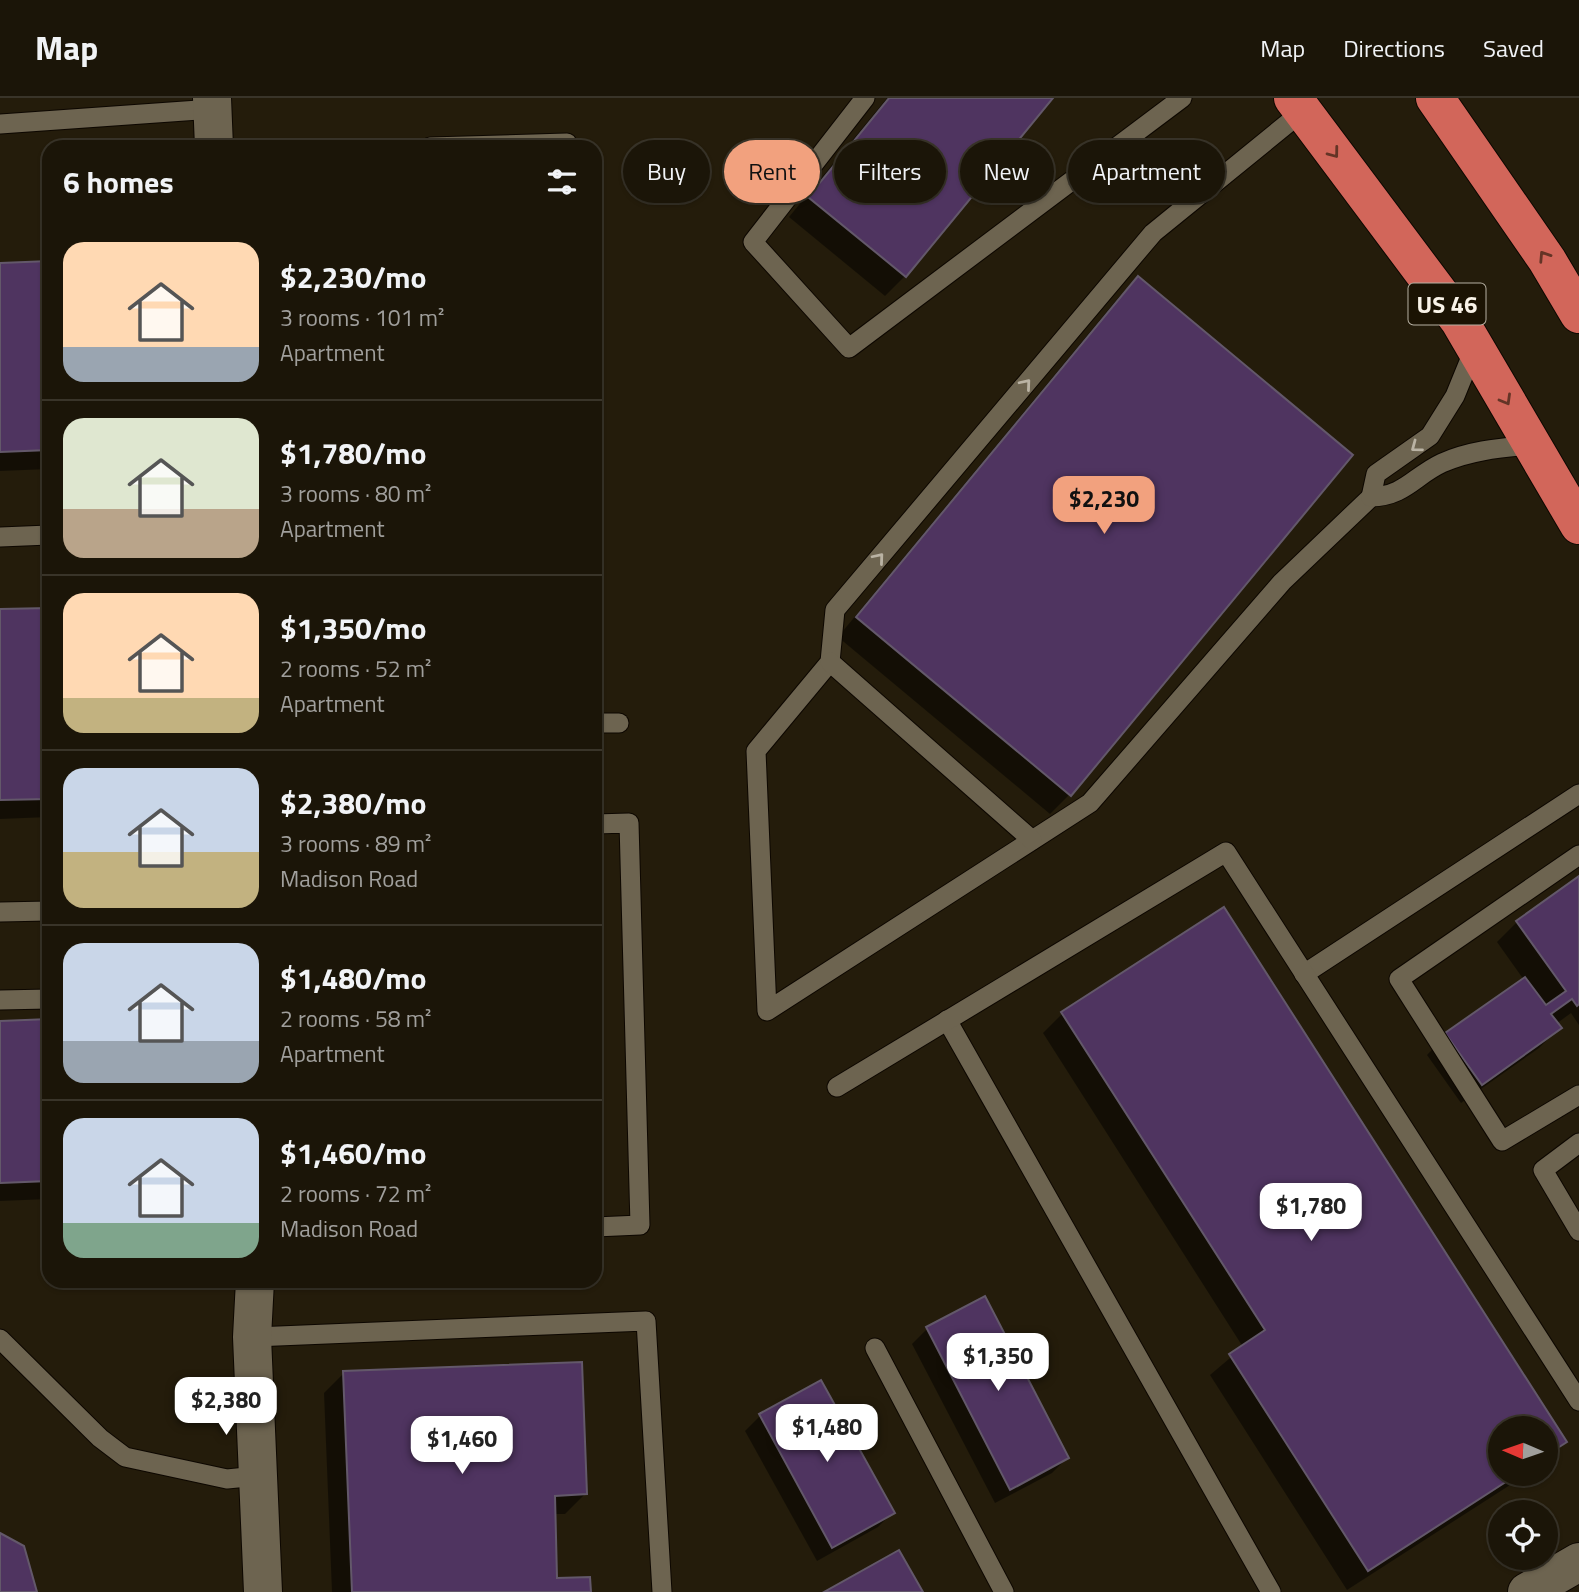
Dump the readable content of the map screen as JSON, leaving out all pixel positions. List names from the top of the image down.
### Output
{
  "streets": {
    "highway": ["US 46"]
  },
  "north": "left",
  "page": {
    "header": "Map",
    "nav": ["Map", "Directions", "Saved"],
    "chip": [
      "Buy",
      "Rent",
      "Filters",
      "New",
      "Apartment"
    ],
    "heading": "6 homes",
    "list": [
      {
        "name": "$2,230/mo",
        "note": "3 rooms · 101 m² · Apartment"
      },
      {
        "name": "$1,780/mo",
        "note": "3 rooms · 80 m² · Apartment"
      },
      {
        "name": "$1,350/mo",
        "note": "2 rooms · 52 m² · Apartment"
      },
      {
        "name": "$2,380/mo",
        "note": "3 rooms · 89 m² · Madison Road"
      },
      {
        "name": "$1,480/mo",
        "note": "2 rooms · 58 m² · Apartment"
      },
      {
        "name": "$1,460/mo",
        "note": "2 rooms · 72 m² · Madison Road"
      }
    ],
    "price": [
      "$2,230",
      "$1,780",
      "$1,350",
      "$2,380",
      "$1,480",
      "$1,460"
    ]
  }
}
